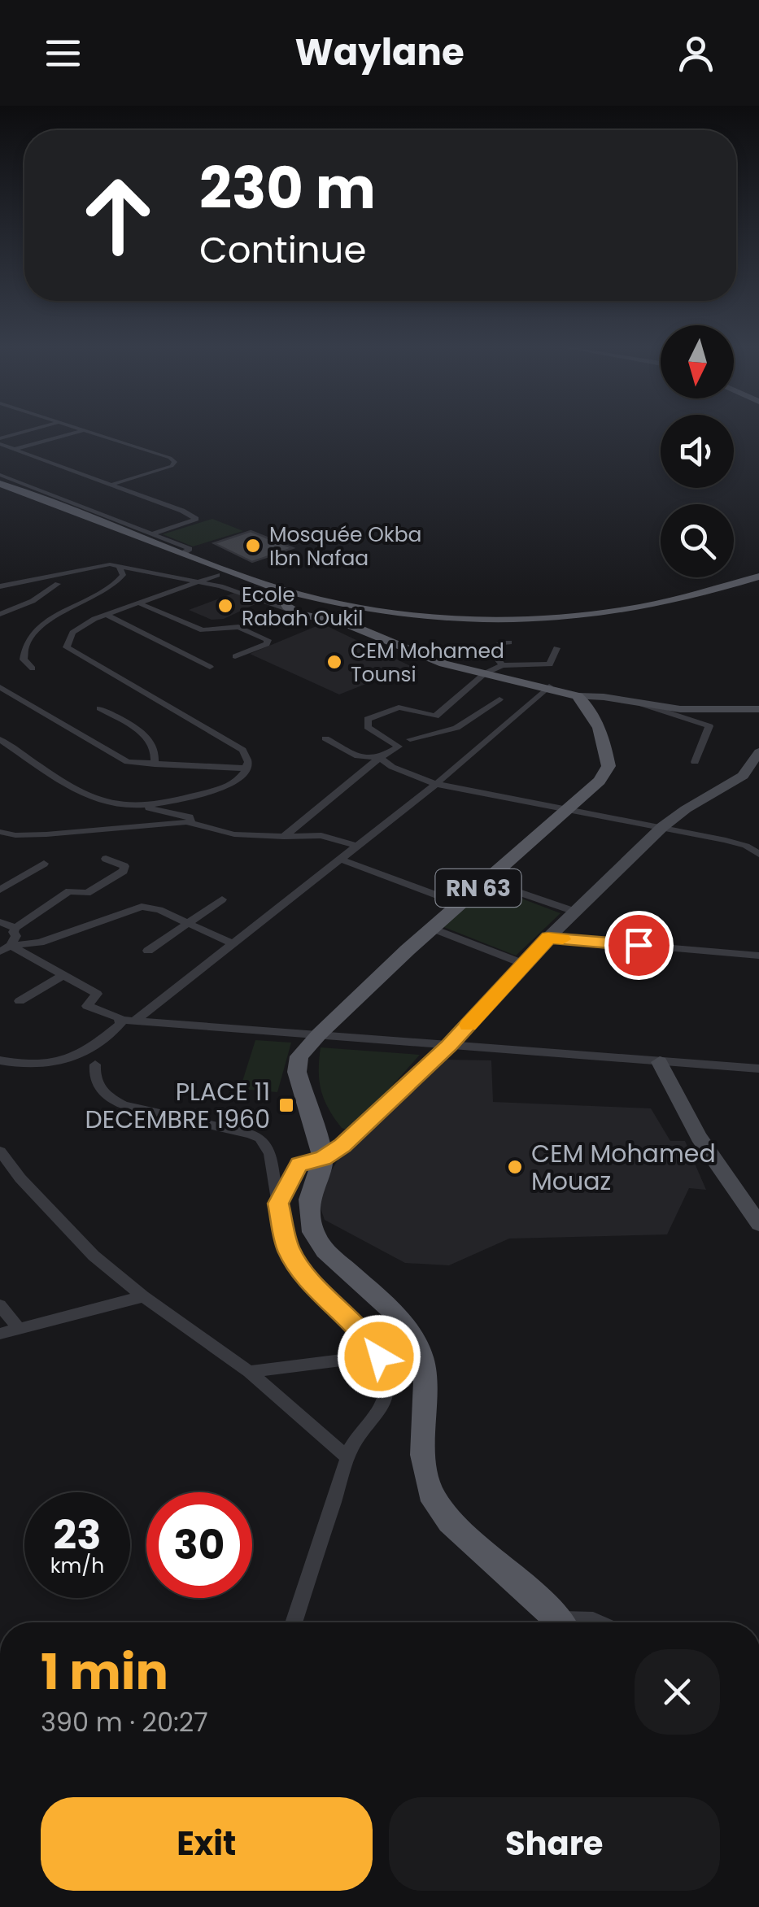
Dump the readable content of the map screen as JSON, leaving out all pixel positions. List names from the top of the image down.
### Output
{
  "streets": {
    "main road": ["RN 63"]
  },
  "places": {
    "other": [
      "Mosquée Okba Ibn Nafaa",
      "Ecole Rabah Oukil",
      "CEM Mohamed Tounsi",
      "CEM Mohamed Mouaz"
    ],
    "transit": ["PLACE 11 DECEMBRE 1960"]
  },
  "north": "bottom",
  "page": {
    "header": "Waylane",
    "turn": ["230 m", "Continue"],
    "speed": "23 km/h",
    "limit": "30",
    "heading": ["1 min", "390 m · 20:27"],
    "buttons": ["Exit", "Share"]
  }
}
